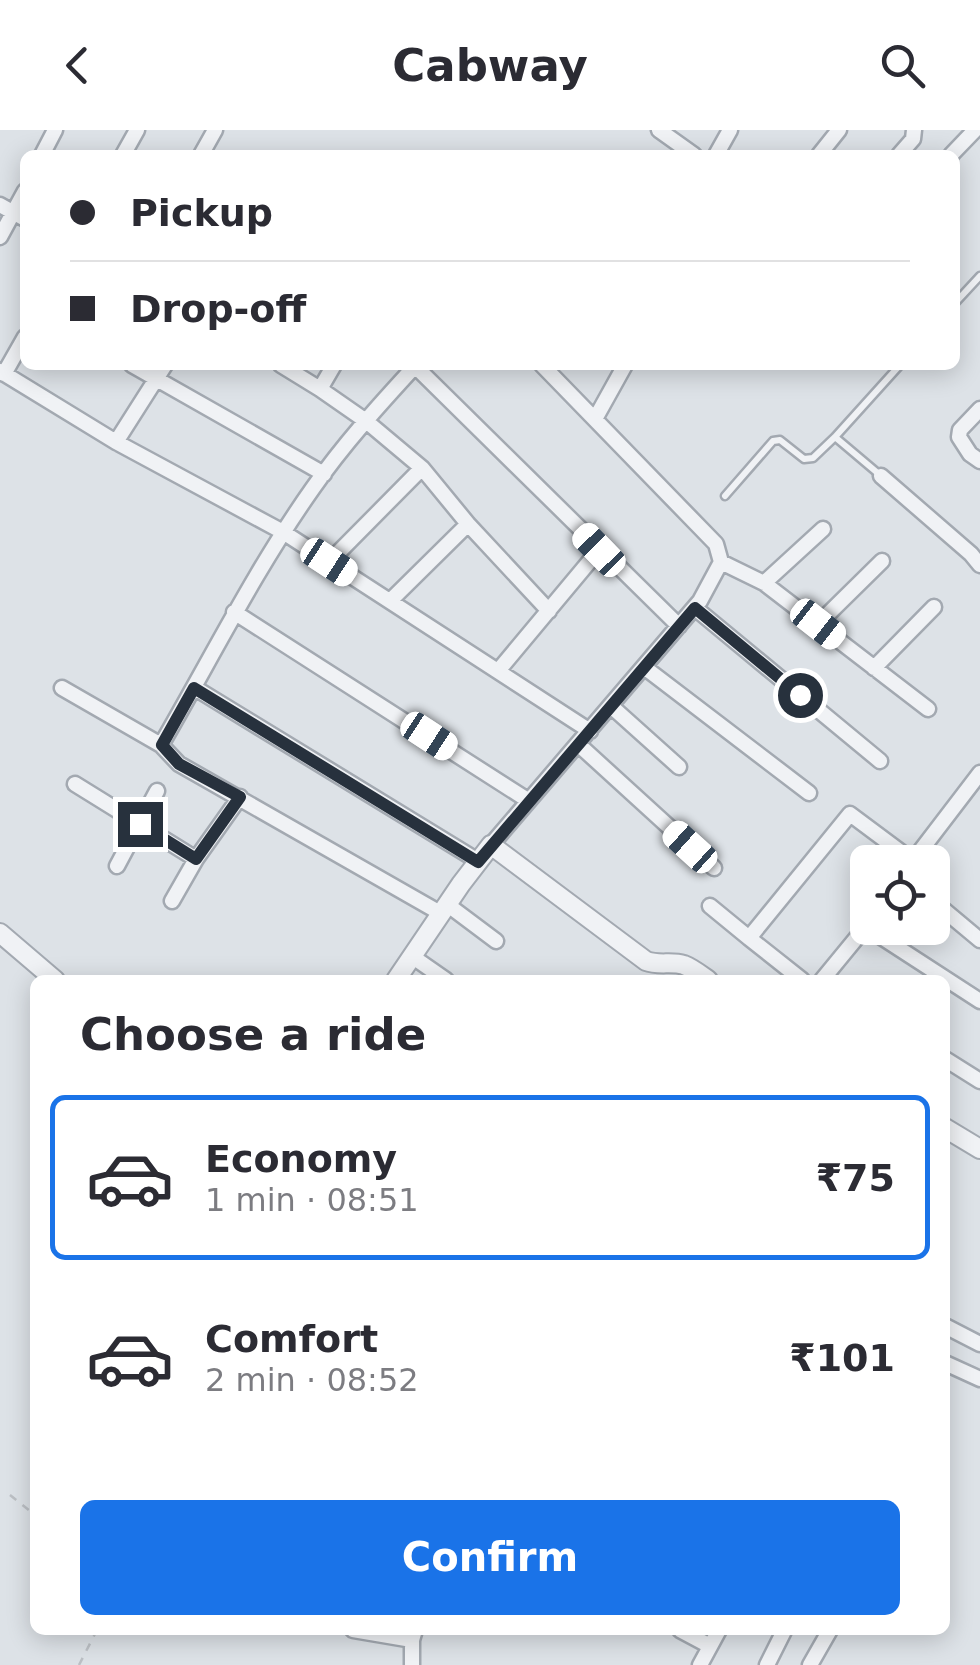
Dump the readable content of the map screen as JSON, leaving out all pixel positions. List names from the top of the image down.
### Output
{
  "page": {
    "header": "Cabway",
    "banner": ["Pickup", "Drop-off"],
    "heading": "Choose a ride",
    "list": [
      {
        "name": "Economy",
        "note": "1 min · 08:51",
        "value": "₹75"
      },
      {
        "name": "Comfort",
        "note": "2 min · 08:52",
        "value": "₹101"
      }
    ],
    "buttons": "Confirm"
  }
}
